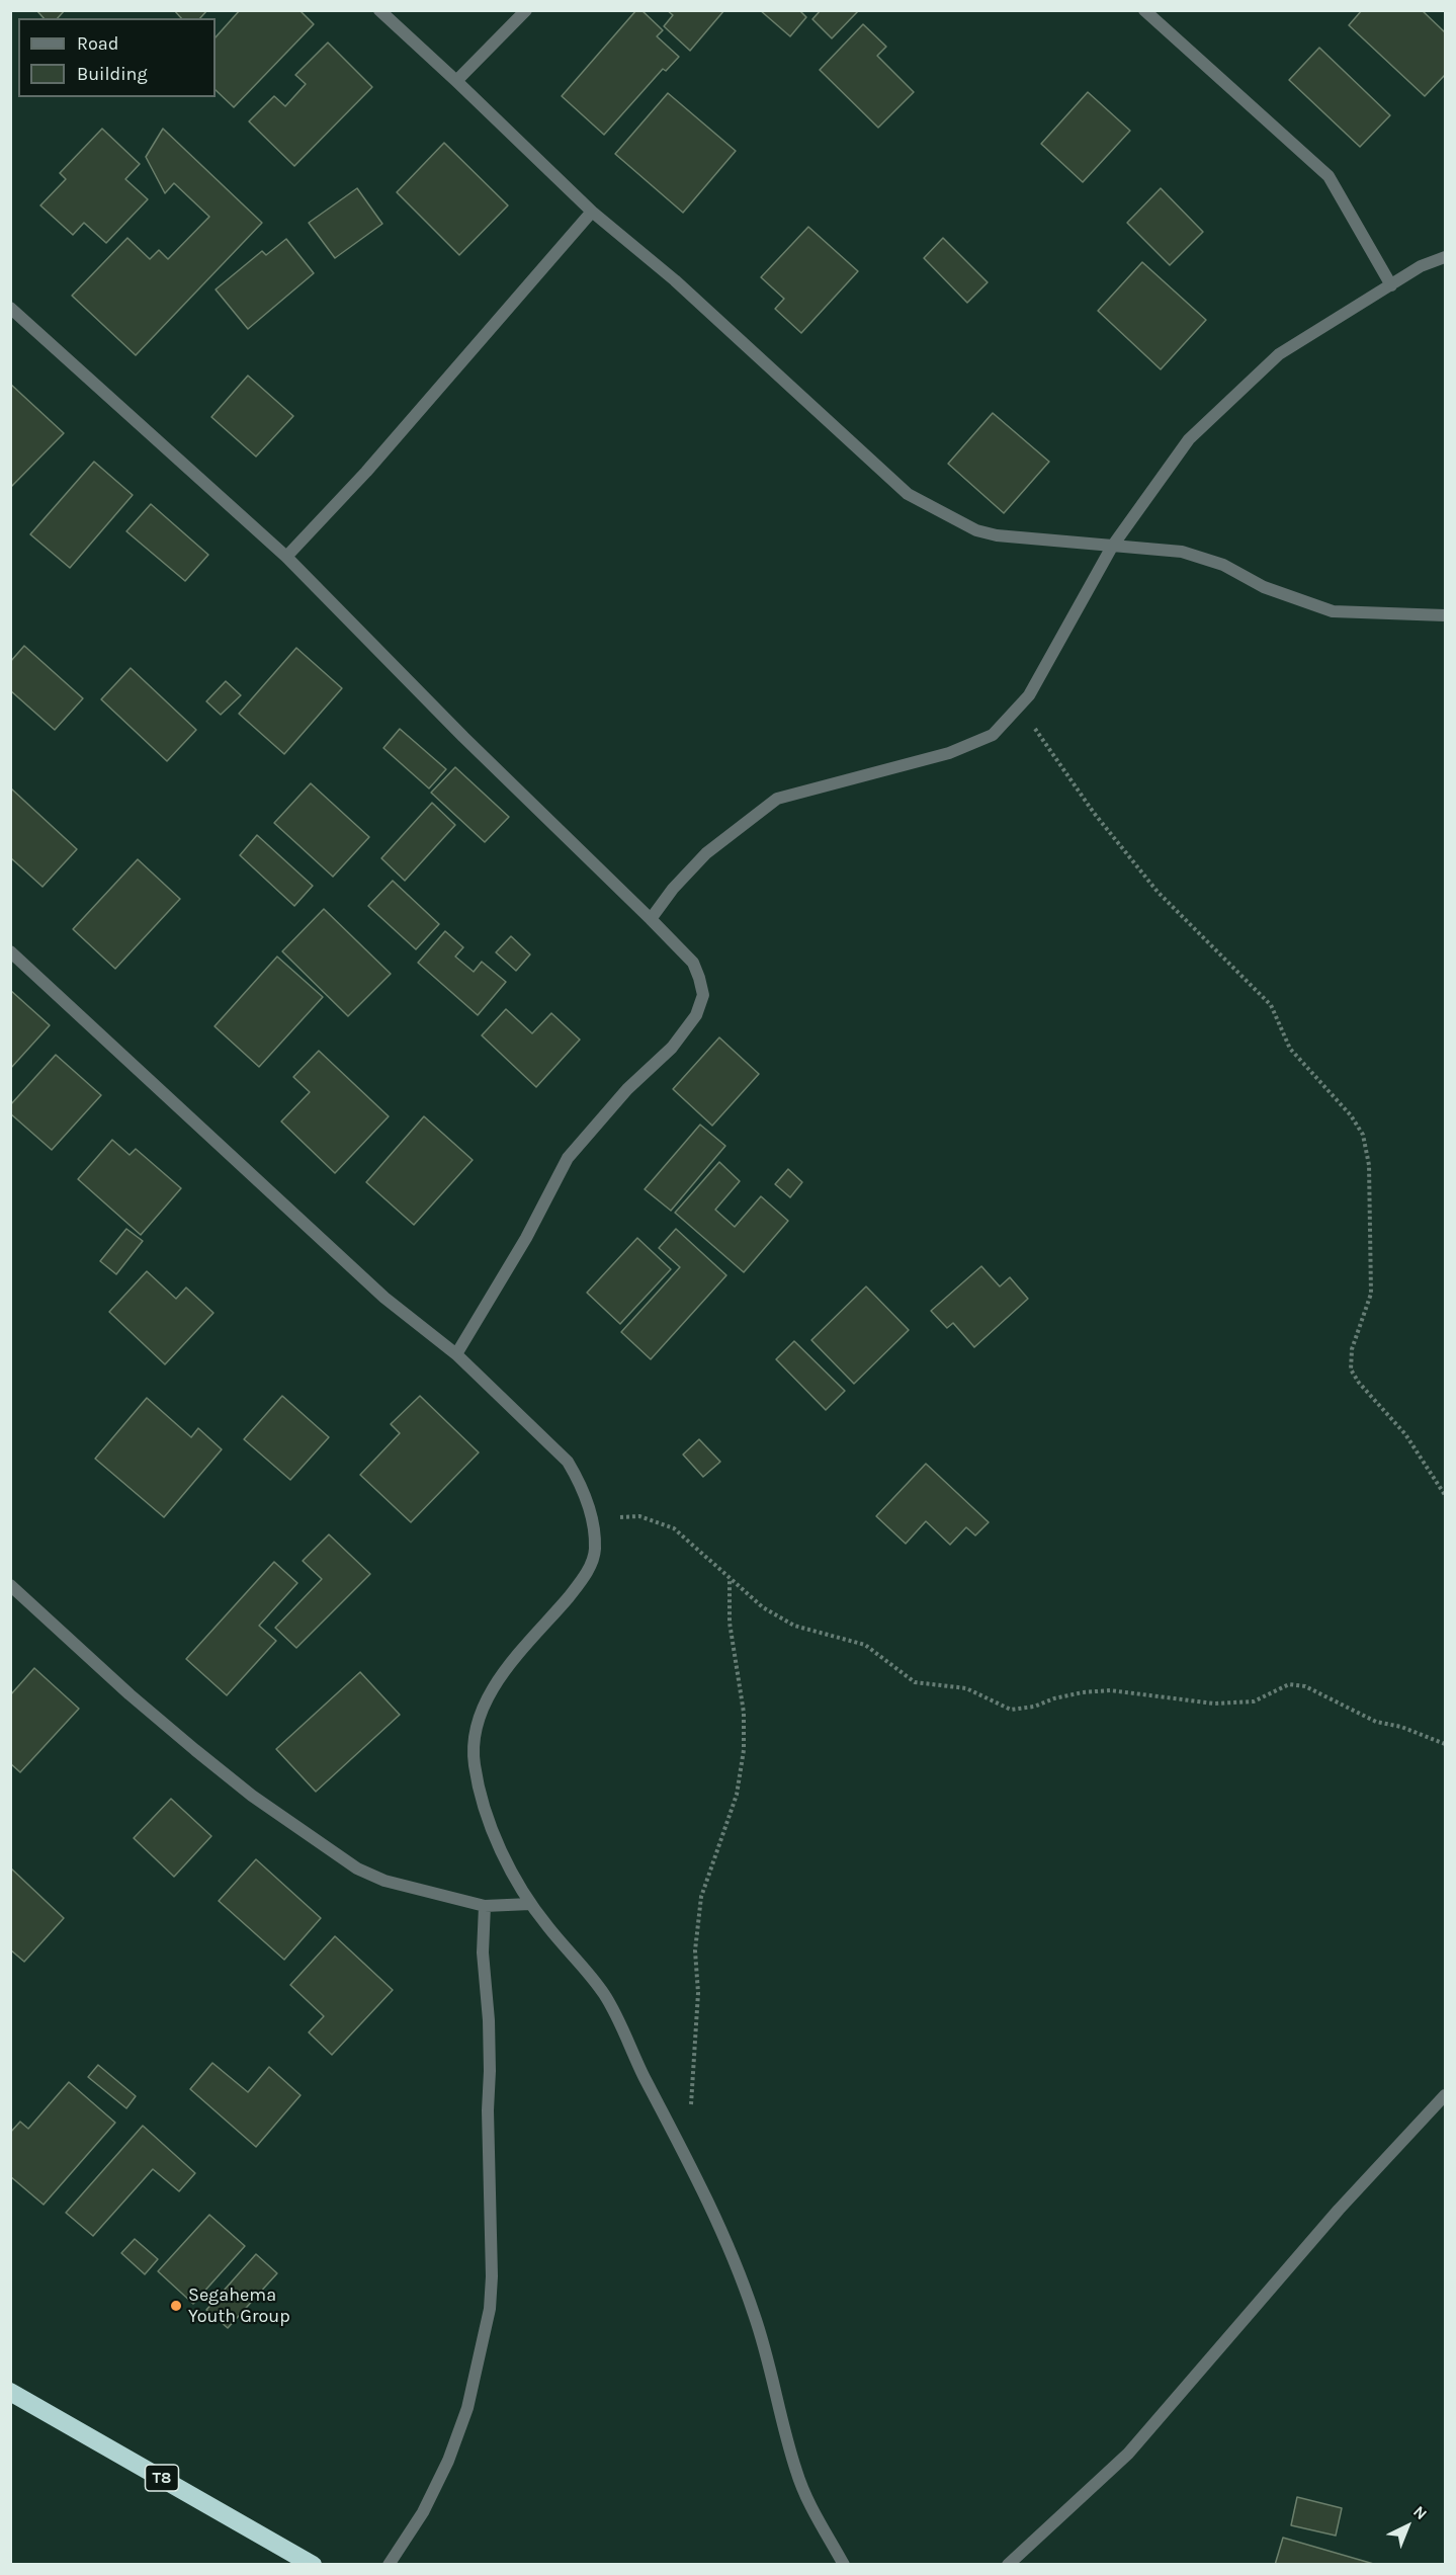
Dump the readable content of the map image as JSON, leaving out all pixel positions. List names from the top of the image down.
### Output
{
  "streets": {
    "highway": ["T8"]
  },
  "places": ["Segahema Youth Group"],
  "legend": ["Road", "Building"],
  "north": "top right"
}
